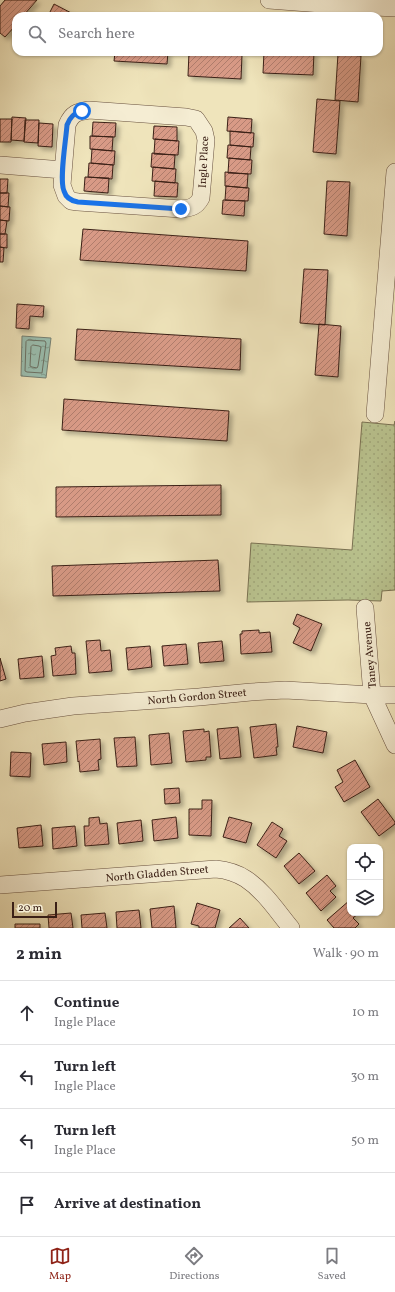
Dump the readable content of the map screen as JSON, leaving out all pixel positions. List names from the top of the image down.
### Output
{
  "streets": {
    "street": [
      "Ingle Place",
      "Taney Avenue",
      "North Gordon Street",
      "North Gladden Street"
    ]
  },
  "crossings": [
    ["Taney Avenue", "North Gordon Street"]
  ],
  "scale_bar": "20 m",
  "page": {
    "search": "Search here",
    "scale": "20 m",
    "heading": ["2 min", "Walk · 90 m"],
    "list": [
      ["Continue", "Ingle Place", "10 m"],
      ["Turn left", "Ingle Place", "30 m"],
      ["Turn left", "Ingle Place", "50 m"],
      "Arrive at destination"
    ],
    "nav": ["Map", "Directions", "Saved"]
  }
}
